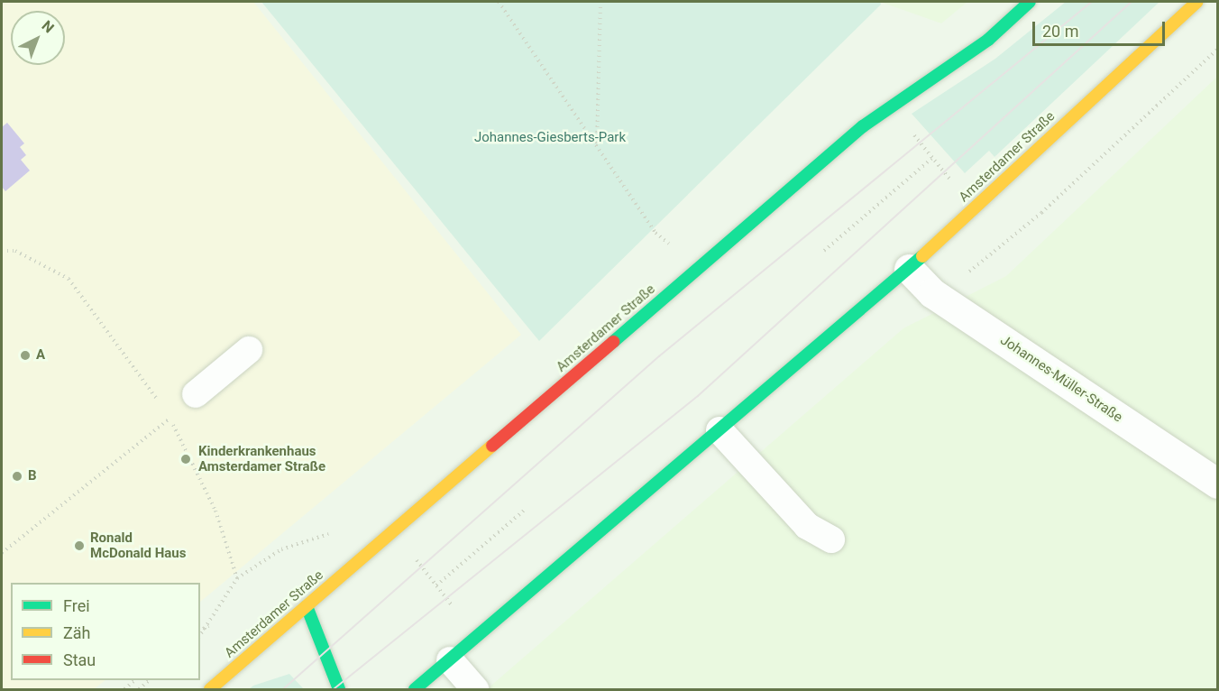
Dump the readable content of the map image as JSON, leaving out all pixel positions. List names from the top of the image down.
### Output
{
  "streets": {
    "main road": ["Amsterdamer Straße"],
    "street": ["Johannes-Müller-Straße"]
  },
  "crossings": [
    ["Amsterdamer Straße", "Johannes-Müller-Straße"]
  ],
  "parks": ["Johannes-Giesberts-Park"],
  "places": [
    "A",
    "Kinderkrankenhaus Amsterdamer Straße",
    "B",
    "Ronald McDonald Haus"
  ],
  "legend": ["Frei", "Zäh", "Stau"],
  "scale_bar": "20 m",
  "north": "top right"
}
